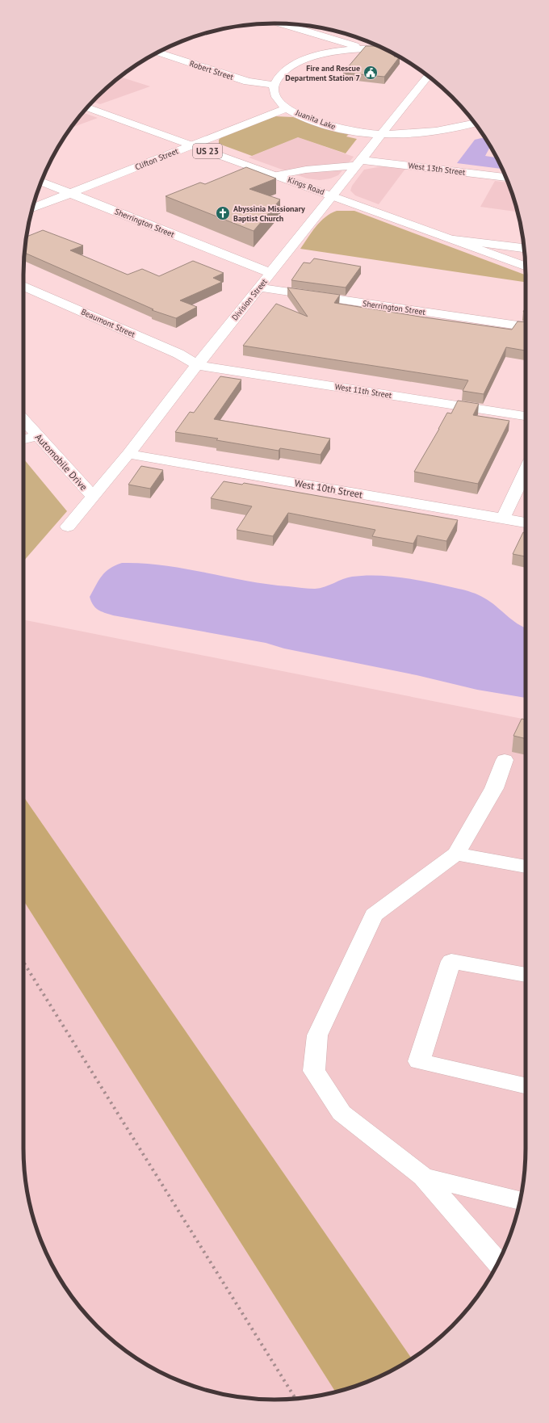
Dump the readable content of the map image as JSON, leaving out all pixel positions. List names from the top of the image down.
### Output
{
  "streets": {
    "street": [
      "Robert Street",
      "Juanita Lake",
      "US 23",
      "Clifton Street",
      "West 13th Street",
      "Kings Road",
      "Sherrington Street",
      "Division Street",
      "Beaumont Street",
      "West 11th Street",
      "Automobile Drive",
      "West 10th Street"
    ]
  },
  "crossings": [
    ["Robert Street", "Juanita Lake"],
    ["Juanita Lake", "Clifton Street"],
    ["Juanita Lake", "Division Street"],
    ["Clifton Street", "Kings Road"],
    ["Clifton Street", "Sherrington Street"],
    ["West 13th Street", "Kings Road"],
    ["West 13th Street", "Division Street"],
    ["Kings Road", "Division Street"],
    ["Sherrington Street", "Division Street"],
    ["Division Street", "Beaumont Street"],
    ["Division Street", "West 11th Street"],
    ["Division Street", "Automobile Drive"],
    ["Division Street", "West 10th Street"],
    ["Beaumont Street", "West 11th Street"]
  ],
  "places": {
    "public building": ["Fire and Rescue Department Station 7"],
    "church": ["Abyssinia Missionary Baptist Church"]
  }
}
